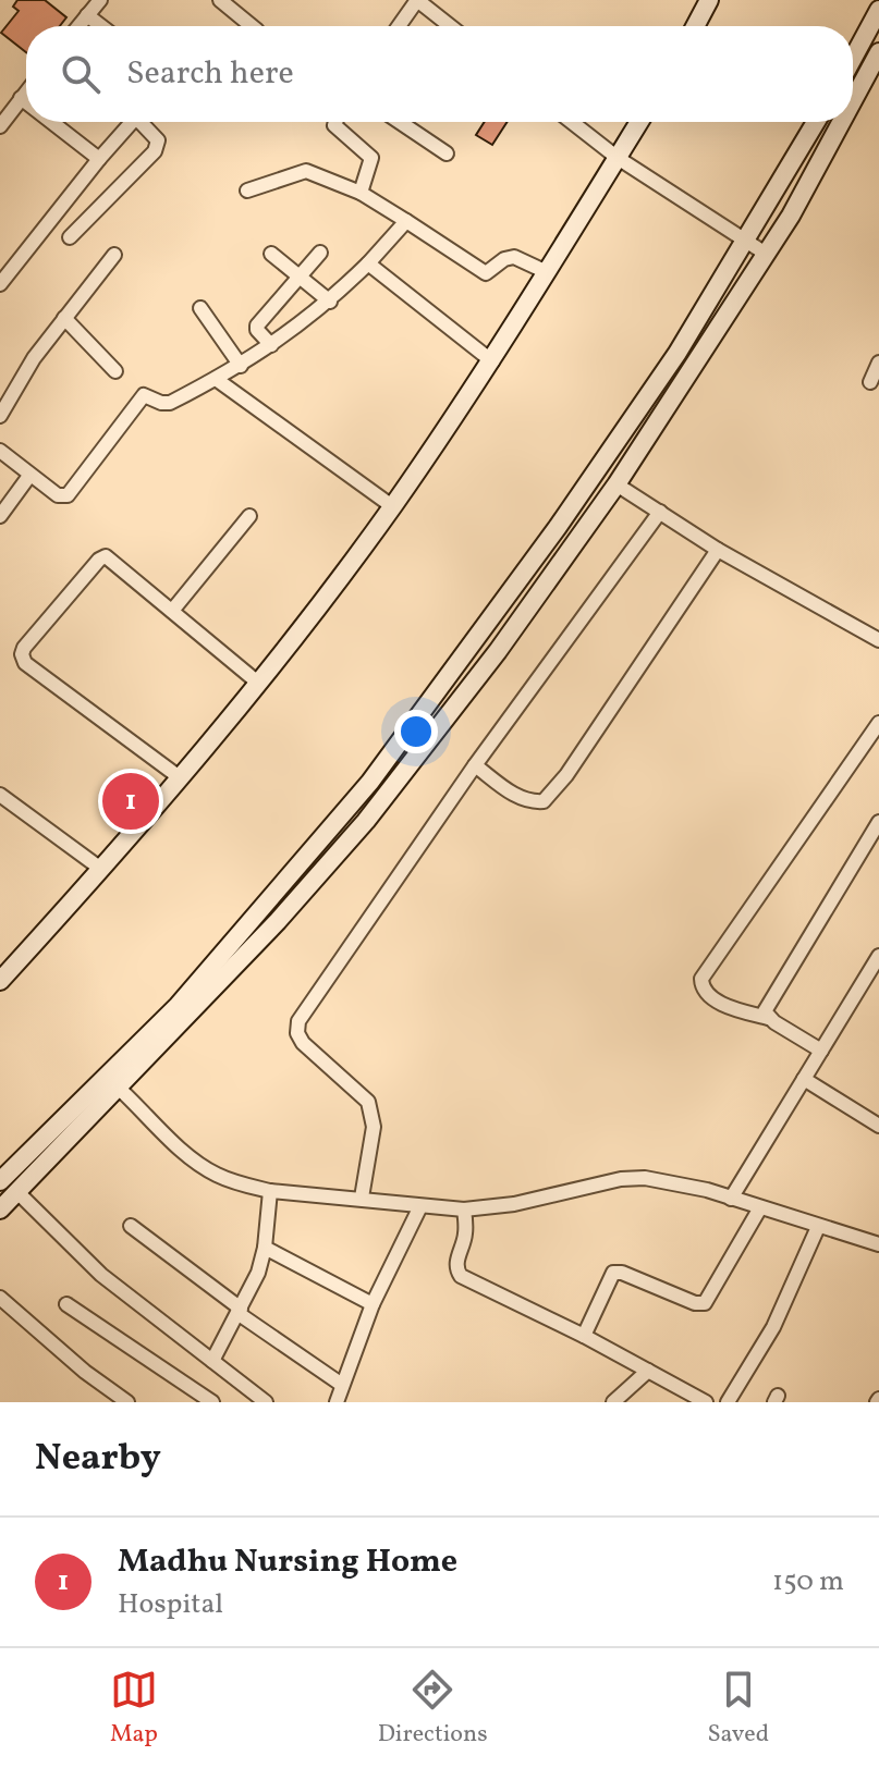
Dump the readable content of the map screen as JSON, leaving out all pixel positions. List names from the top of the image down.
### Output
{
  "page": {
    "search": "Search here",
    "pins": "1",
    "heading": "Nearby",
    "list": [
      {
        "mark": "1",
        "name": "Madhu Nursing Home",
        "note": "Hospital",
        "value": "150 m"
      }
    ],
    "nav": ["Map", "Directions", "Saved"]
  }
}
